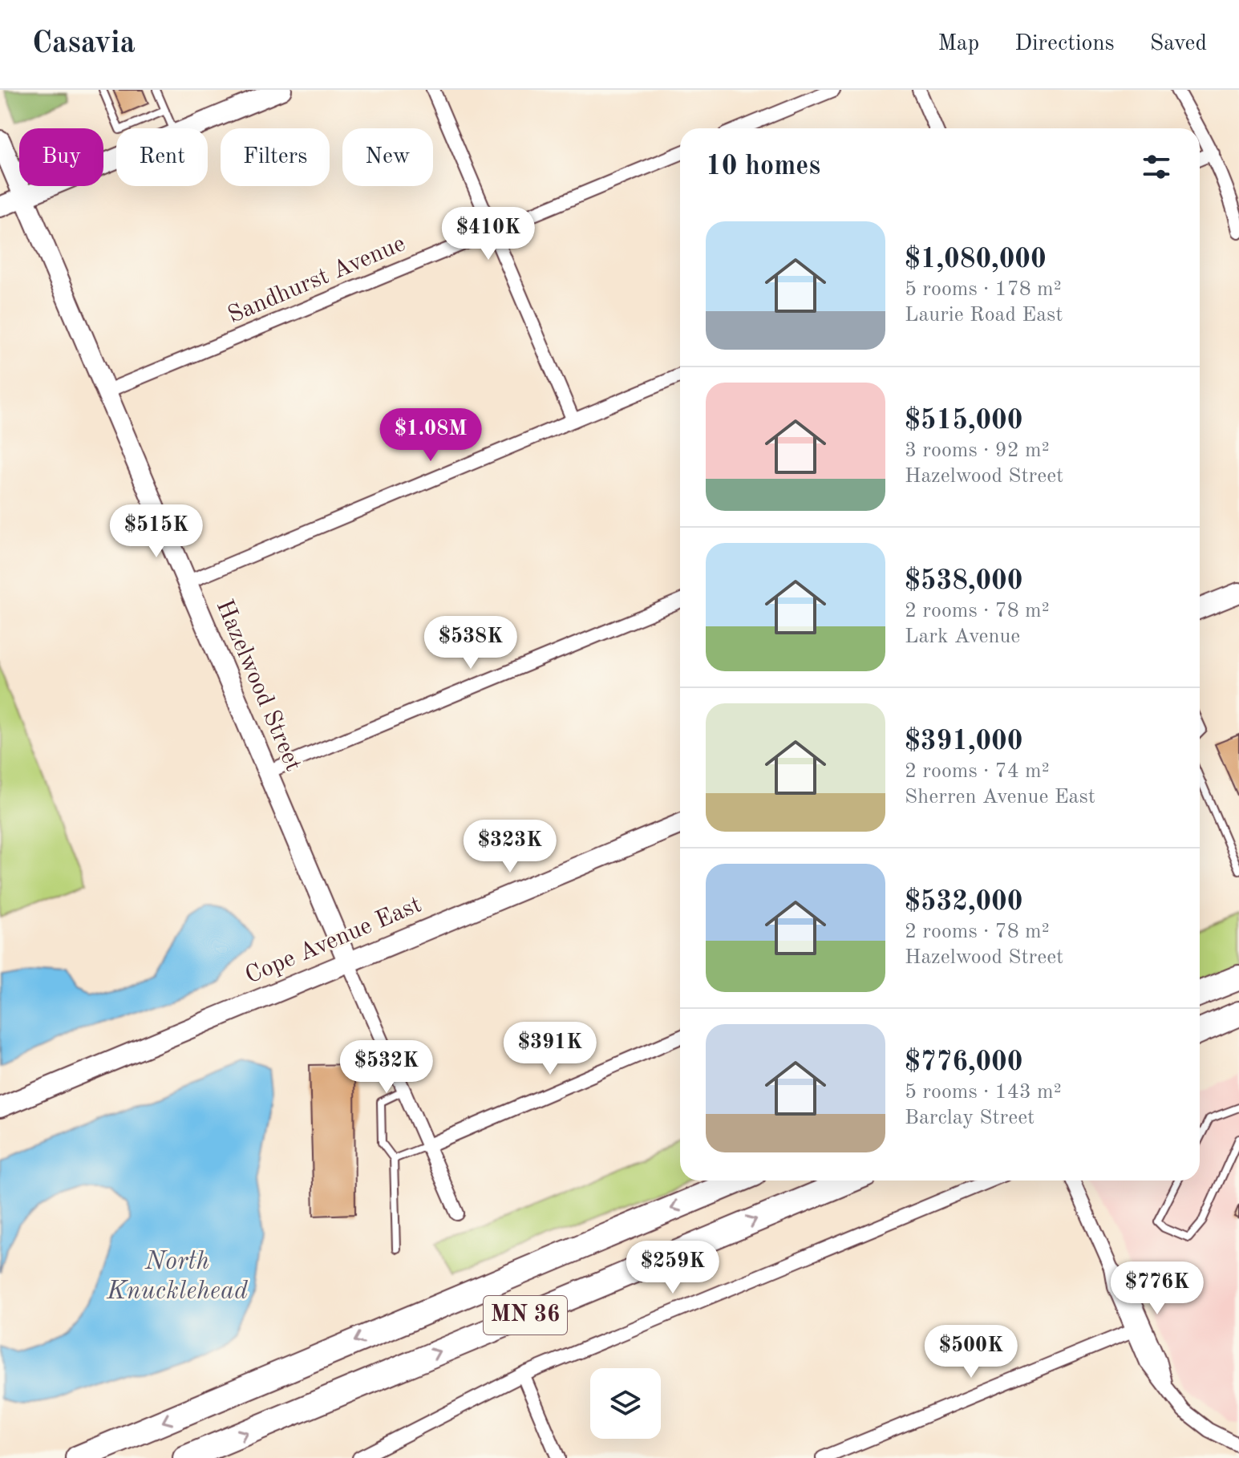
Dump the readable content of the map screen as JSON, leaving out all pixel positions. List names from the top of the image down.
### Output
{
  "streets": {
    "highway": ["MN 36"],
    "street": ["Sandhurst Avenue", "Hazelwood Street", "Cope Avenue East"]
  },
  "crossings": [
    ["Sandhurst Avenue", "Hazelwood Street"],
    ["Hazelwood Street", "Cope Avenue East"]
  ],
  "water": ["North Knucklehead"],
  "page": {
    "header": "Casavia",
    "nav": ["Map", "Directions", "Saved"],
    "chip": [
      "Buy",
      "Rent",
      "Filters",
      "New"
    ],
    "heading": "10 homes",
    "list": [
      {
        "name": "$1,080,000",
        "note": "5 rooms · 178 m² · Laurie Road East"
      },
      {
        "name": "$515,000",
        "note": "3 rooms · 92 m² · Hazelwood Street"
      },
      {
        "name": "$538,000",
        "note": "2 rooms · 78 m² · Lark Avenue"
      },
      {
        "name": "$391,000",
        "note": "2 rooms · 74 m² · Sherren Avenue East"
      },
      {
        "name": "$532,000",
        "note": "2 rooms · 78 m² · Hazelwood Street"
      },
      {
        "name": "$776,000",
        "note": "5 rooms · 143 m² · Barclay Street"
      }
    ],
    "price": [
      "$410K",
      "$1.08M",
      "$515K",
      "$538K",
      "$323K",
      "$391K",
      "$532K",
      "$259K",
      "$776K",
      "$500K"
    ]
  }
}
